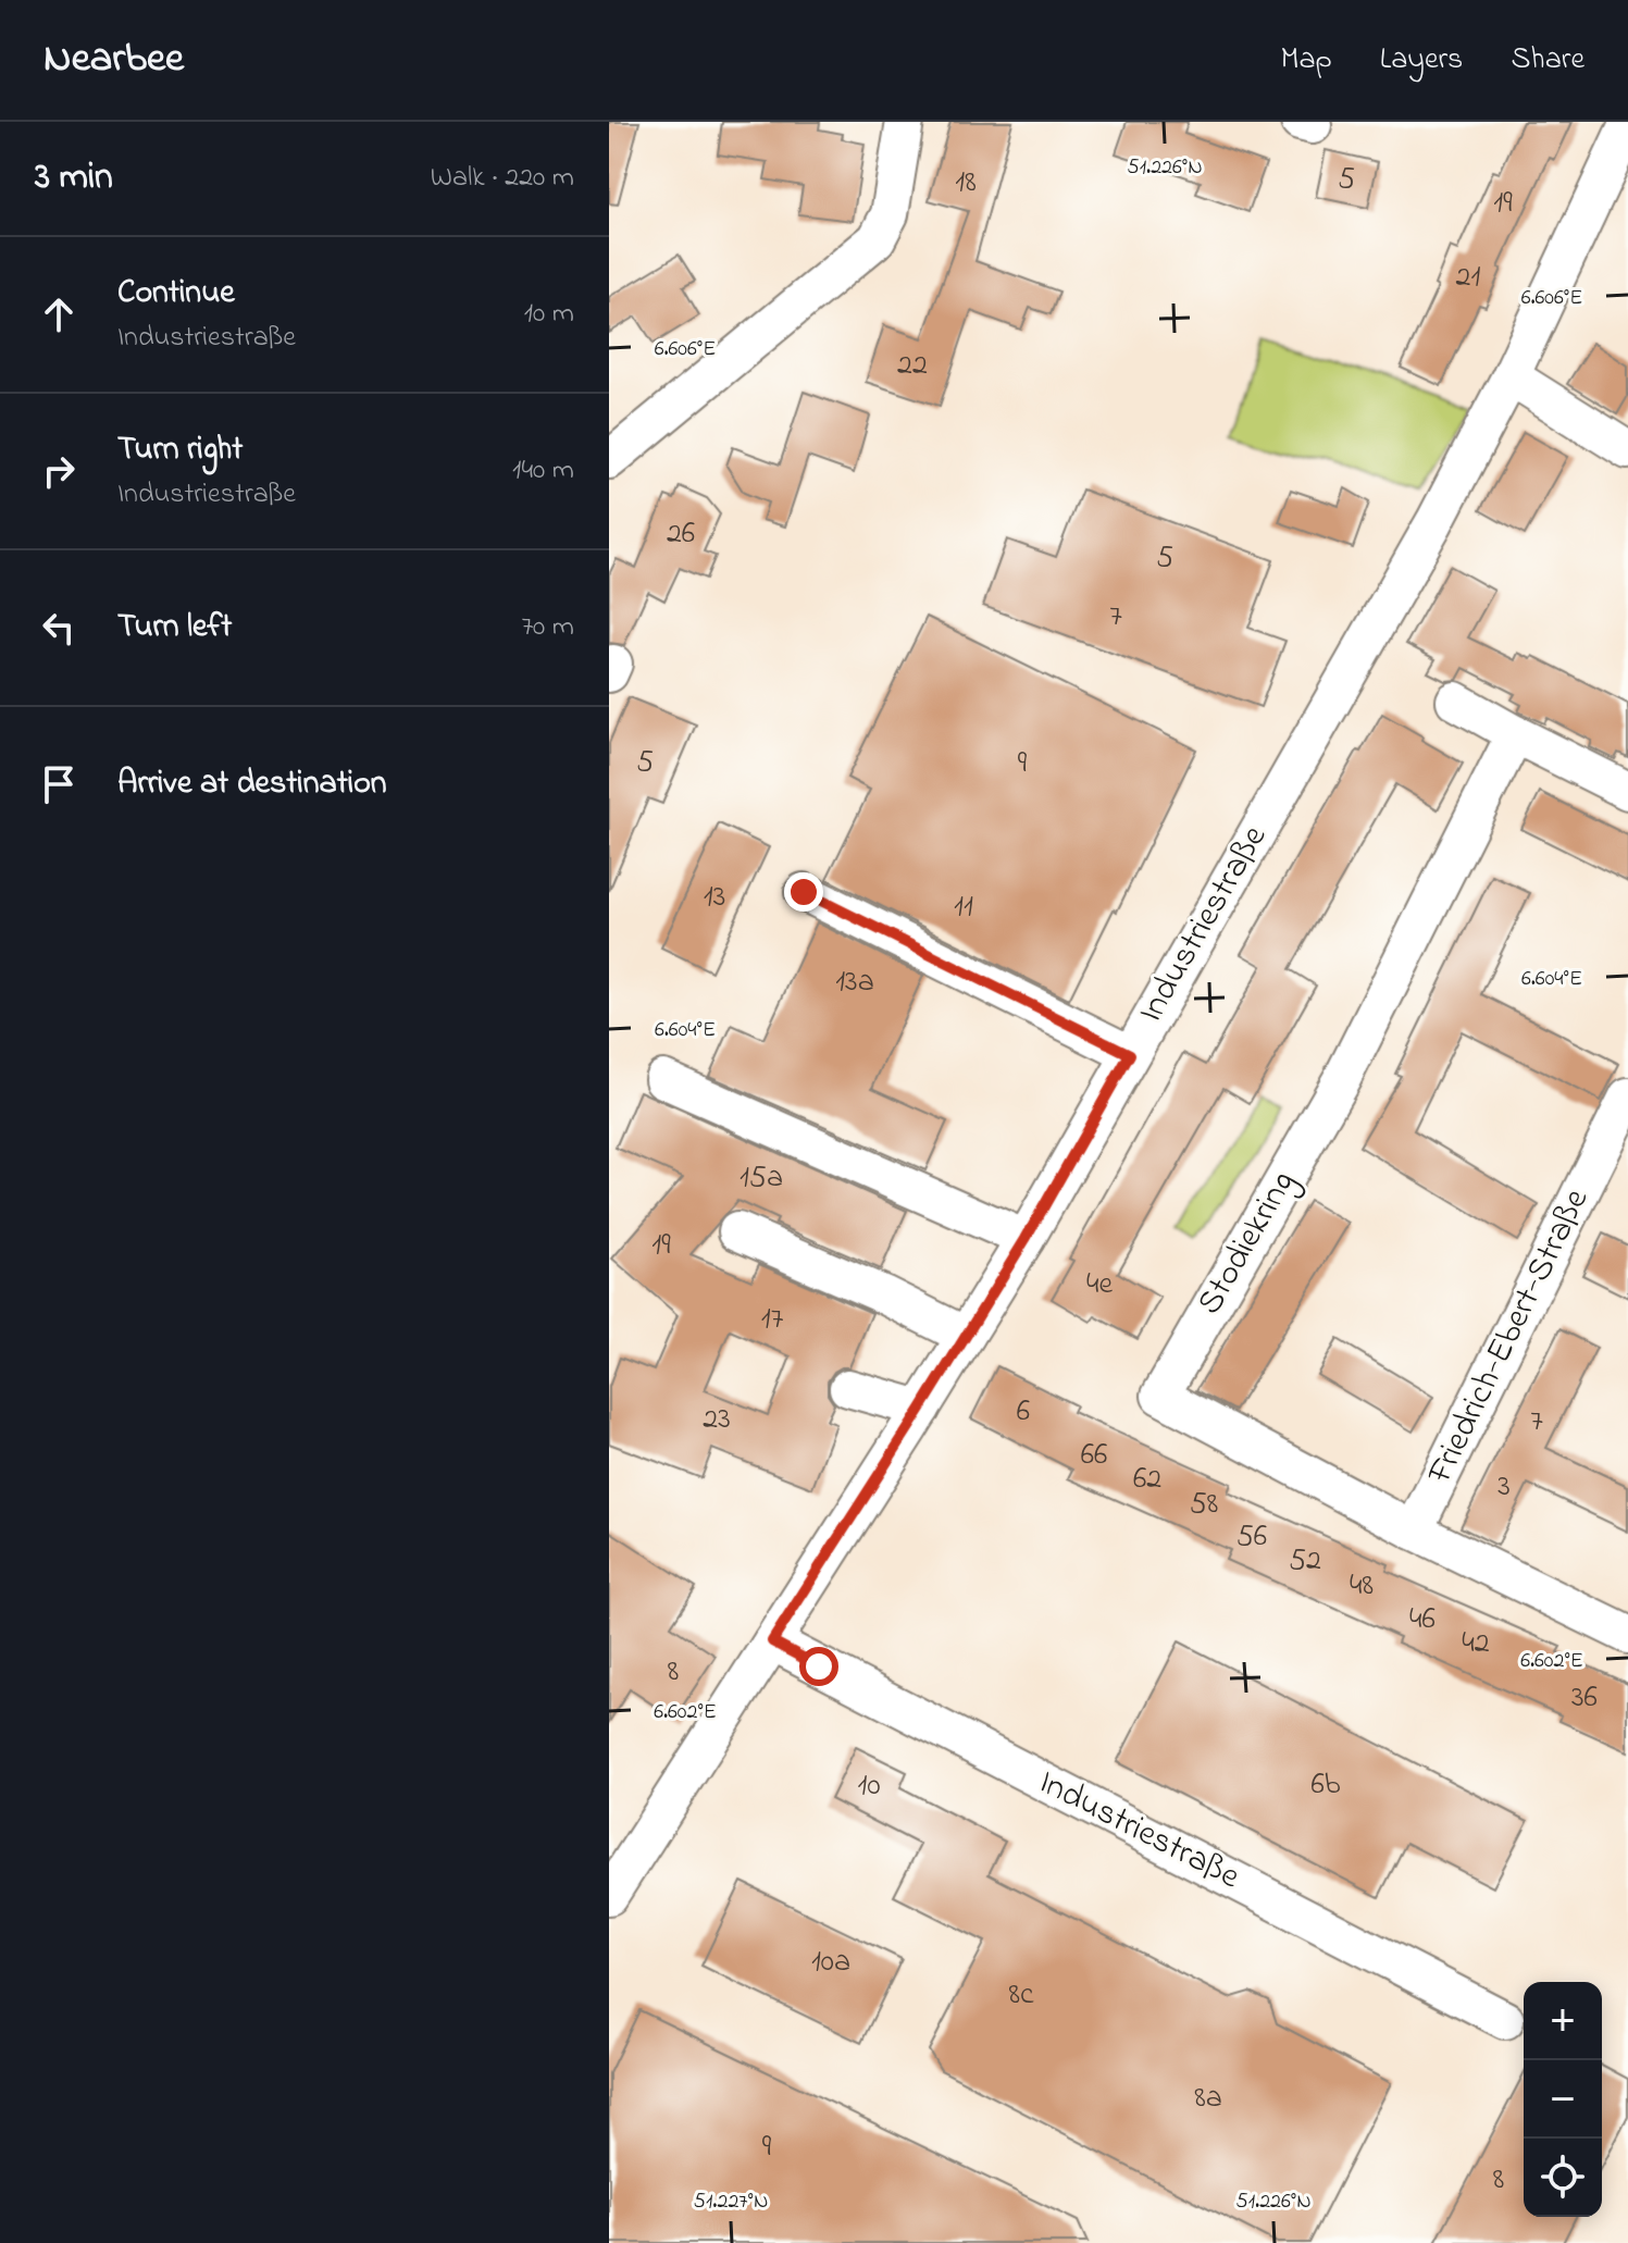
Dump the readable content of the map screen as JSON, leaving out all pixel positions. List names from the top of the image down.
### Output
{
  "streets": {
    "street": ["Industriestraße", "Stodiekring", "Friedrich-Ebert-Straße"]
  },
  "crossings": [
    ["Stodiekring", "Friedrich-Ebert-Straße"]
  ],
  "house_numbers": [
    "5",
    "18",
    "19",
    "21",
    "22",
    "26",
    "5",
    "7",
    "5",
    "9",
    "13",
    "11",
    "13a",
    "15a",
    "19",
    "4e",
    "17",
    "6",
    "23",
    "7",
    "66",
    "62",
    "3",
    "58",
    "56",
    "52",
    "48",
    "46",
    "42",
    "8",
    "36",
    "6b",
    "10",
    "10a",
    "8c",
    "8a",
    "9",
    "8"
  ],
  "page": {
    "header": "Nearbee",
    "nav": ["Map", "Layers", "Share"],
    "heading": ["3 min", "Walk · 220 m"],
    "list": [
      ["Continue", "Industriestraße", "10 m"],
      ["Turn right", "Industriestraße", "140 m"],
      ["Turn left", "70 m"],
      "Arrive at destination"
    ],
    "map_buttons": ["+", "−"]
  },
  "coordinates": [
    "51.226°N",
    "6.606°E",
    "6.604°E",
    "6.602°E",
    "51.227°N"
  ]
}
